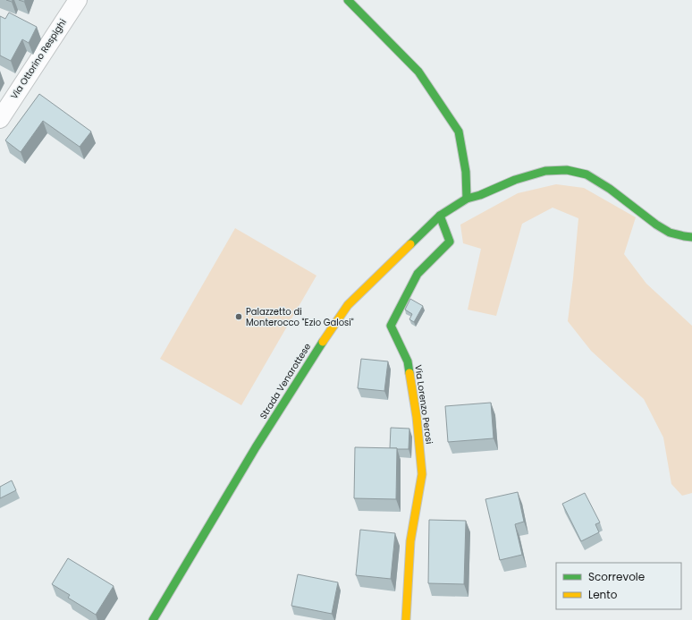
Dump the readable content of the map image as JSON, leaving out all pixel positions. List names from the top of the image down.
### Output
{
  "streets": {
    "main road": ["Strada Venarottese", "Via Lorenzo Perosi"],
    "street": ["Via Ottorino Respighi"]
  },
  "crossings": [
    ["Strada Venarottese", "Via Lorenzo Perosi"]
  ],
  "places": ["Palazzetto di Monterocco \"Ezio Galosi\""],
  "legend": ["Scorrevole", "Lento"]
}
